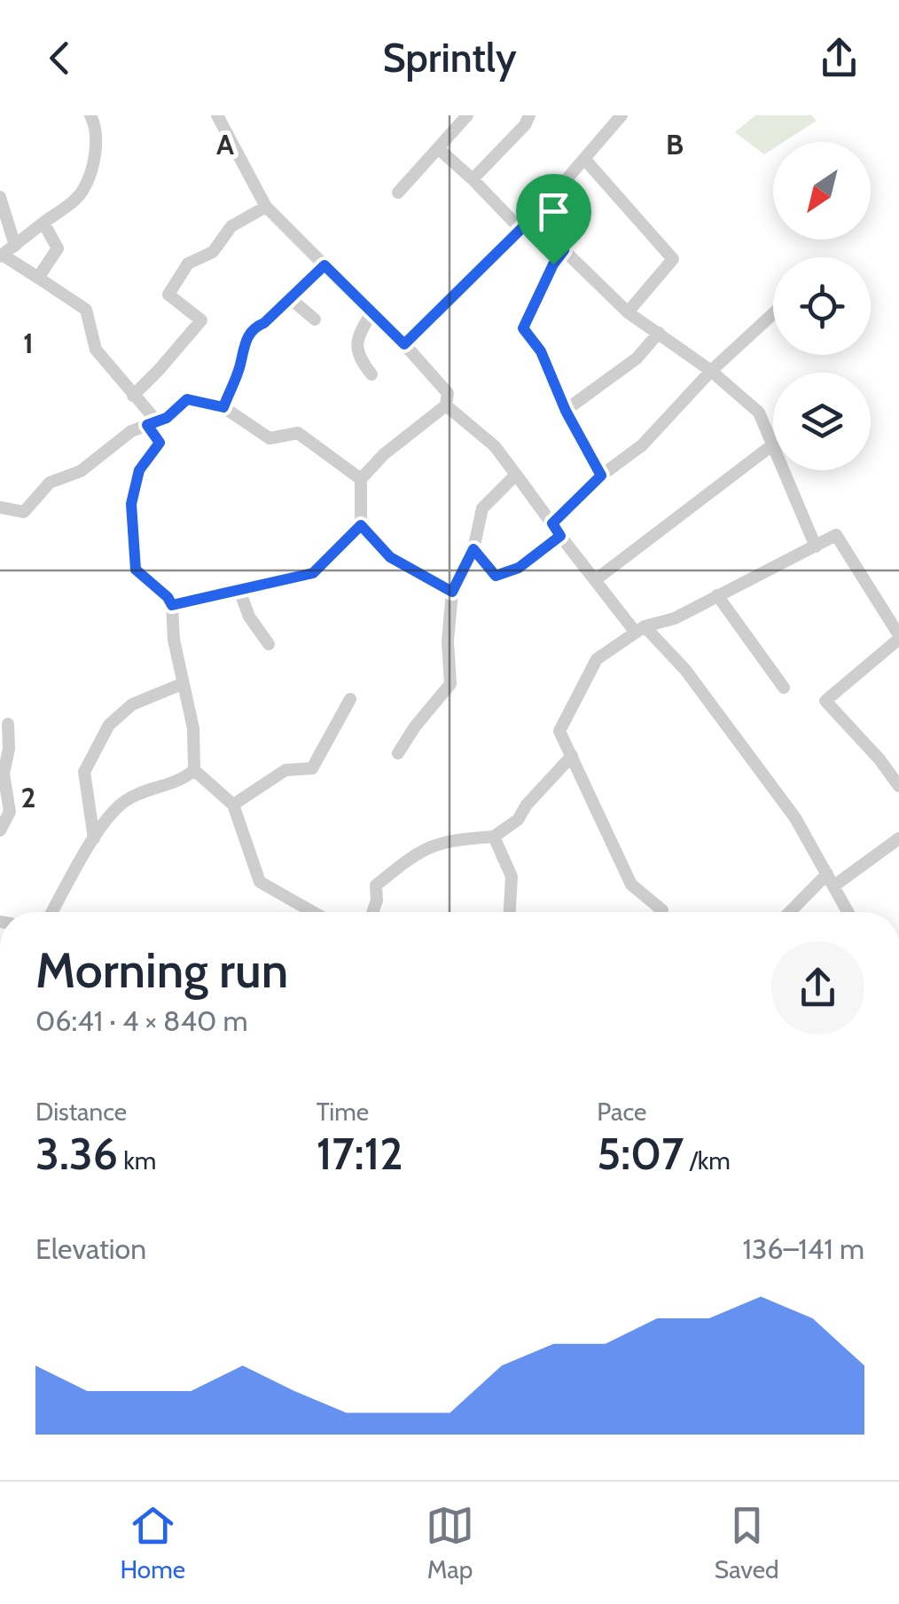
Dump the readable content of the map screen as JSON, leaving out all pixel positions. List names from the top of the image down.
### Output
{
  "north": "bottom left",
  "page": {
    "header": "Sprintly",
    "heading": ["Morning run", "06:41 · 4 × 840 m"],
    "stats": [
      ["Distance", "3.36 km"],
      ["Time", "17:12"],
      ["Pace", "5:07 /km"]
    ],
    "chart": ["Elevation", "136–141 m"],
    "tabs": ["Home", "Map", "Saved"]
  },
  "grid": {
    "columns": ["A", "B"],
    "rows": ["1", "2"]
  }
}
